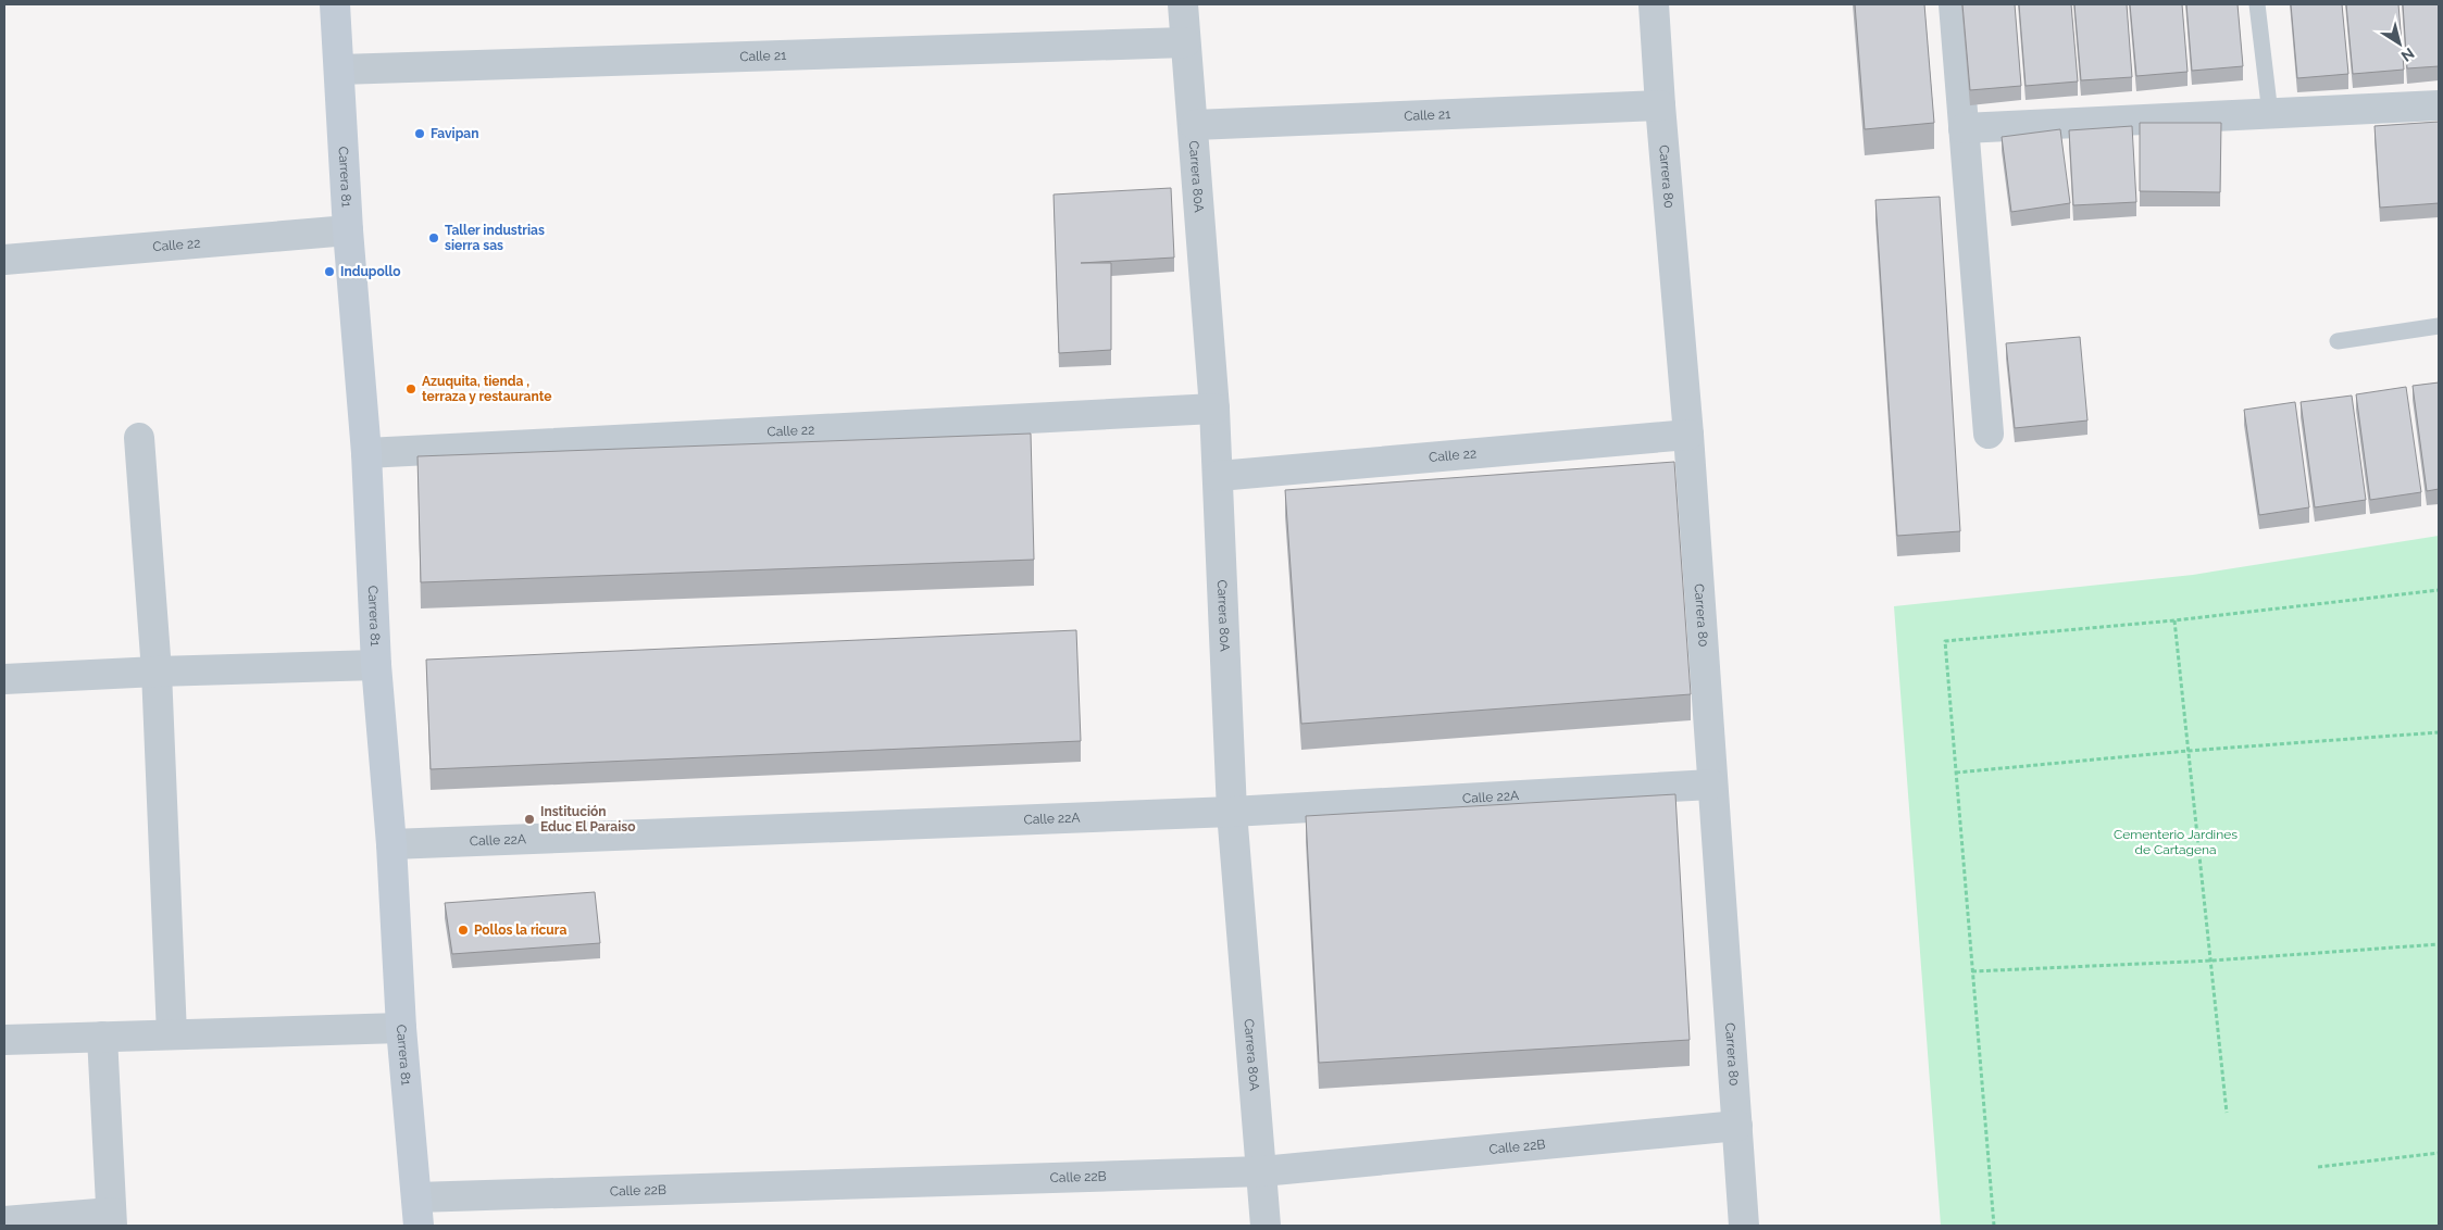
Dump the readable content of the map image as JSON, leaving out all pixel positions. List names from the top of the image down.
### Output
{
  "streets": {
    "street": [
      "Calle 21",
      "Carrera 81",
      "Carrera 80A",
      "Carrera 80",
      "Calle 22",
      "Calle 22A",
      "Calle 22B"
    ]
  },
  "crossings": [
    ["Calle 21", "Carrera 81"],
    ["Calle 21", "Carrera 80A"],
    ["Calle 21", "Carrera 80"],
    ["Carrera 81", "Calle 22"],
    ["Carrera 81", "Calle 22A"],
    ["Carrera 81", "Calle 22B"],
    ["Carrera 80A", "Calle 22"],
    ["Carrera 80A", "Calle 22A"],
    ["Carrera 80A", "Calle 22B"],
    ["Carrera 80", "Calle 22"],
    ["Carrera 80", "Calle 22A"],
    ["Carrera 80", "Calle 22B"]
  ],
  "parks": ["Cementerio Jardines de Cartagena"],
  "places": [
    "Favipan",
    "Taller industrias sierra sas",
    "Indupollo",
    "Azuquita, tienda , terraza y restaurante",
    "Institución Educ El Paraiso",
    "Pollos la ricura"
  ],
  "north": "bottom right"
}
